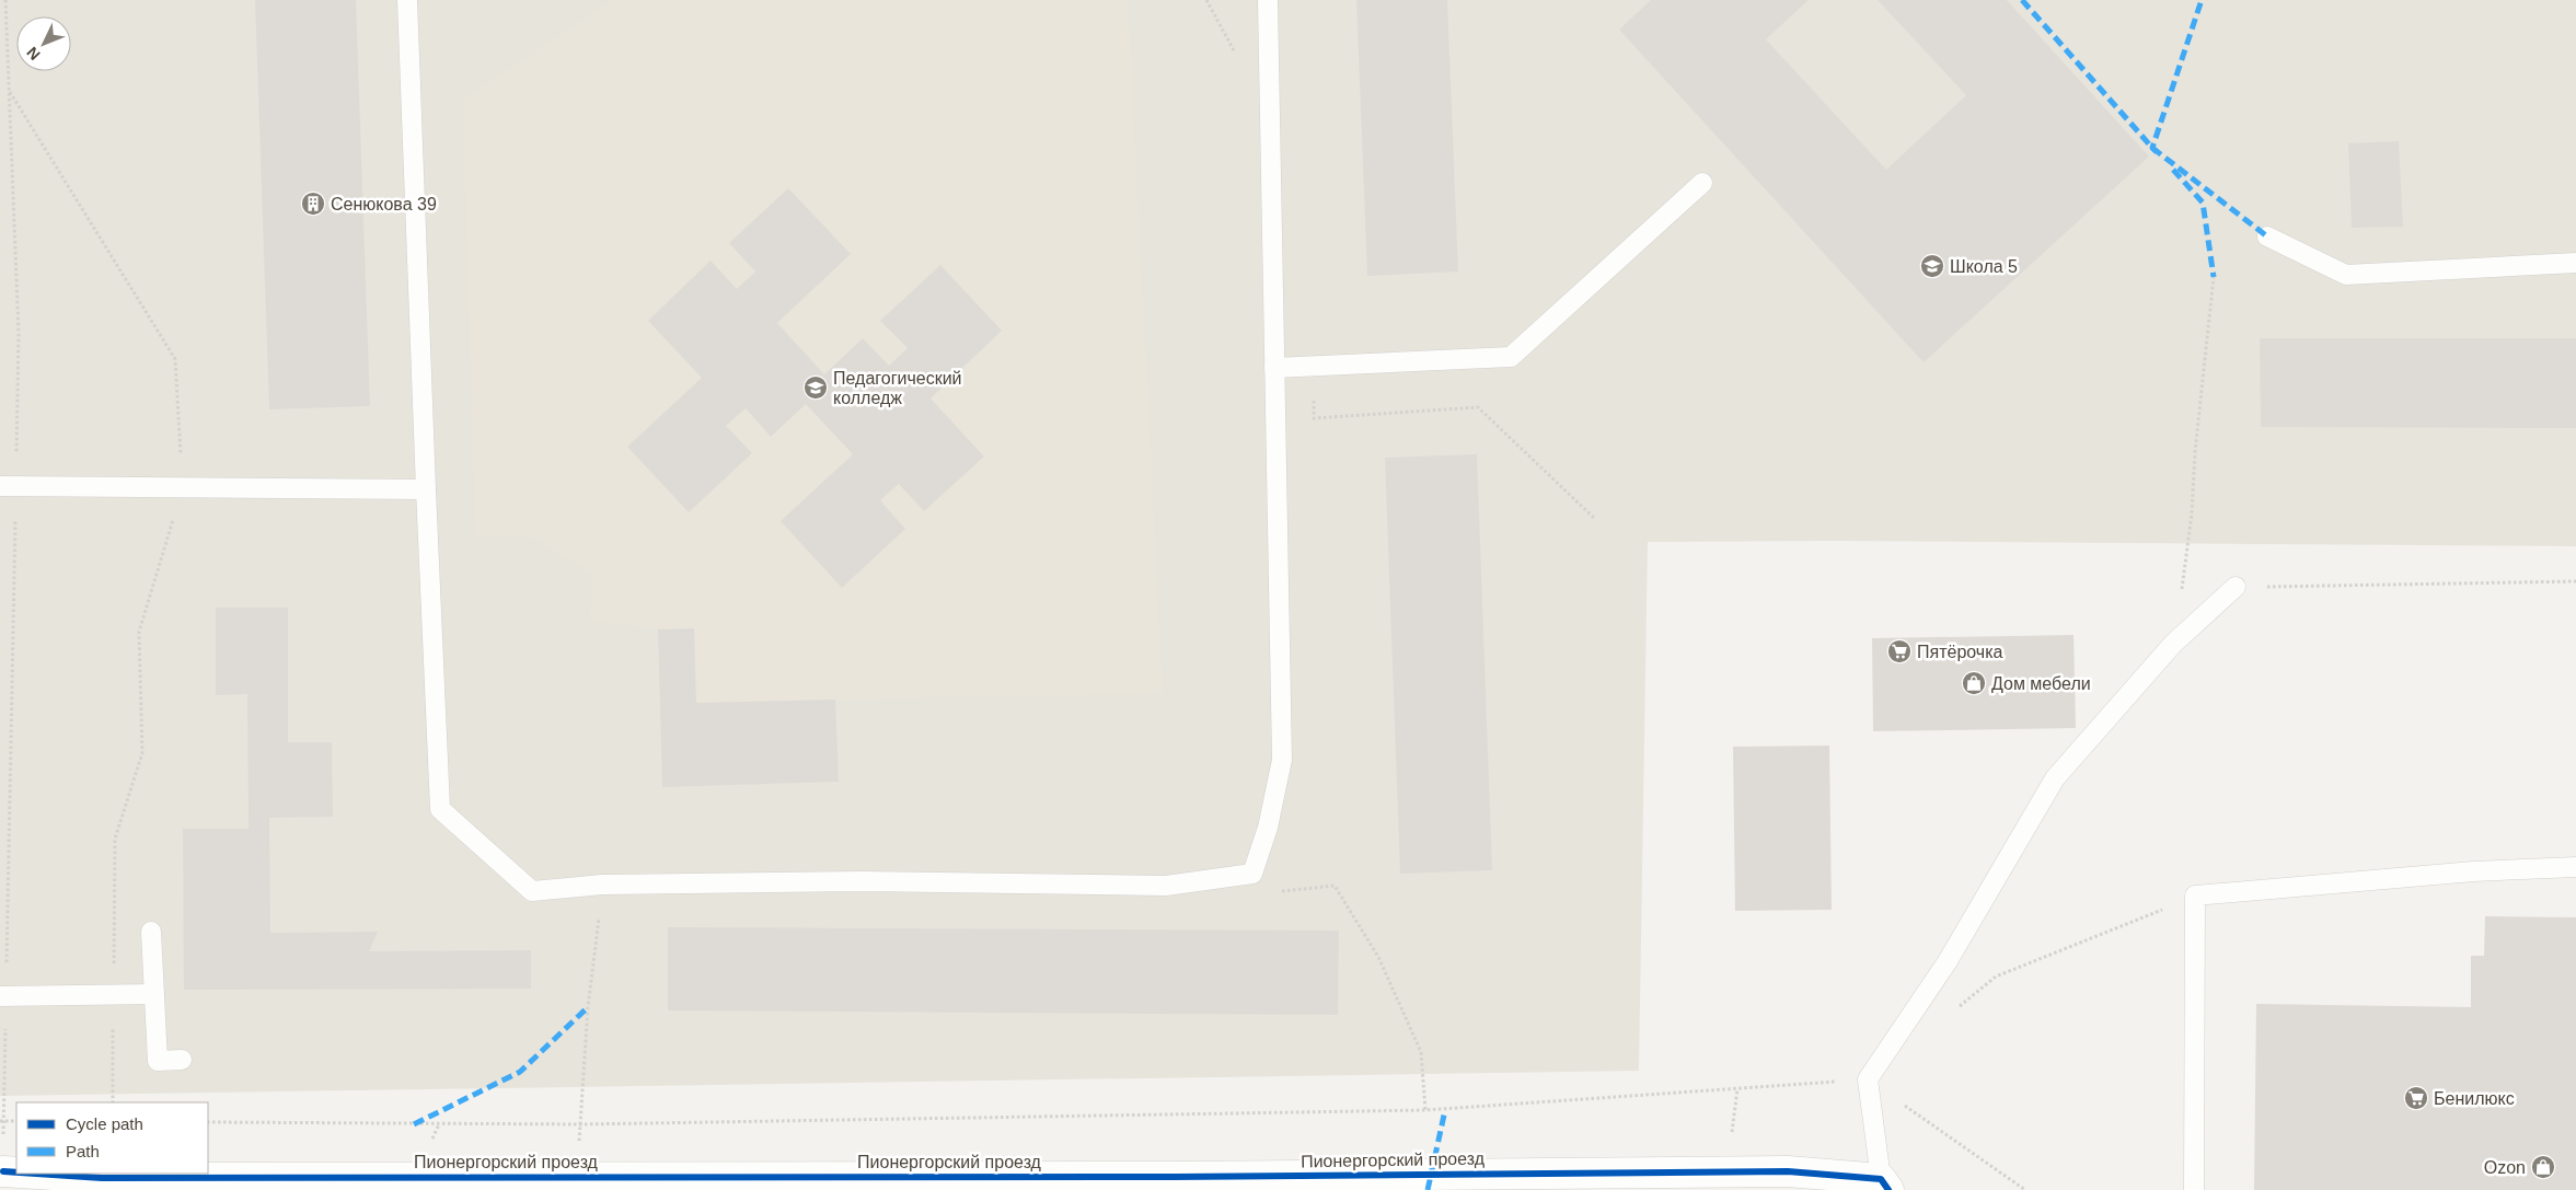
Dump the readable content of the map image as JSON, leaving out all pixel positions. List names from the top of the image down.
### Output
{
  "streets": {
    "street": ["Пионергорский проезд"]
  },
  "places": {
    "building": ["Сенюкова 39"],
    "school or university": ["Школа 5", "Педагогический колледж"],
    "supermarket": ["Пятёрочка", "Бенилюкс"],
    "shop": ["Дом мебели", "Ozon"]
  },
  "legend": ["Cycle path", "Path"],
  "north": "bottom left"
}
